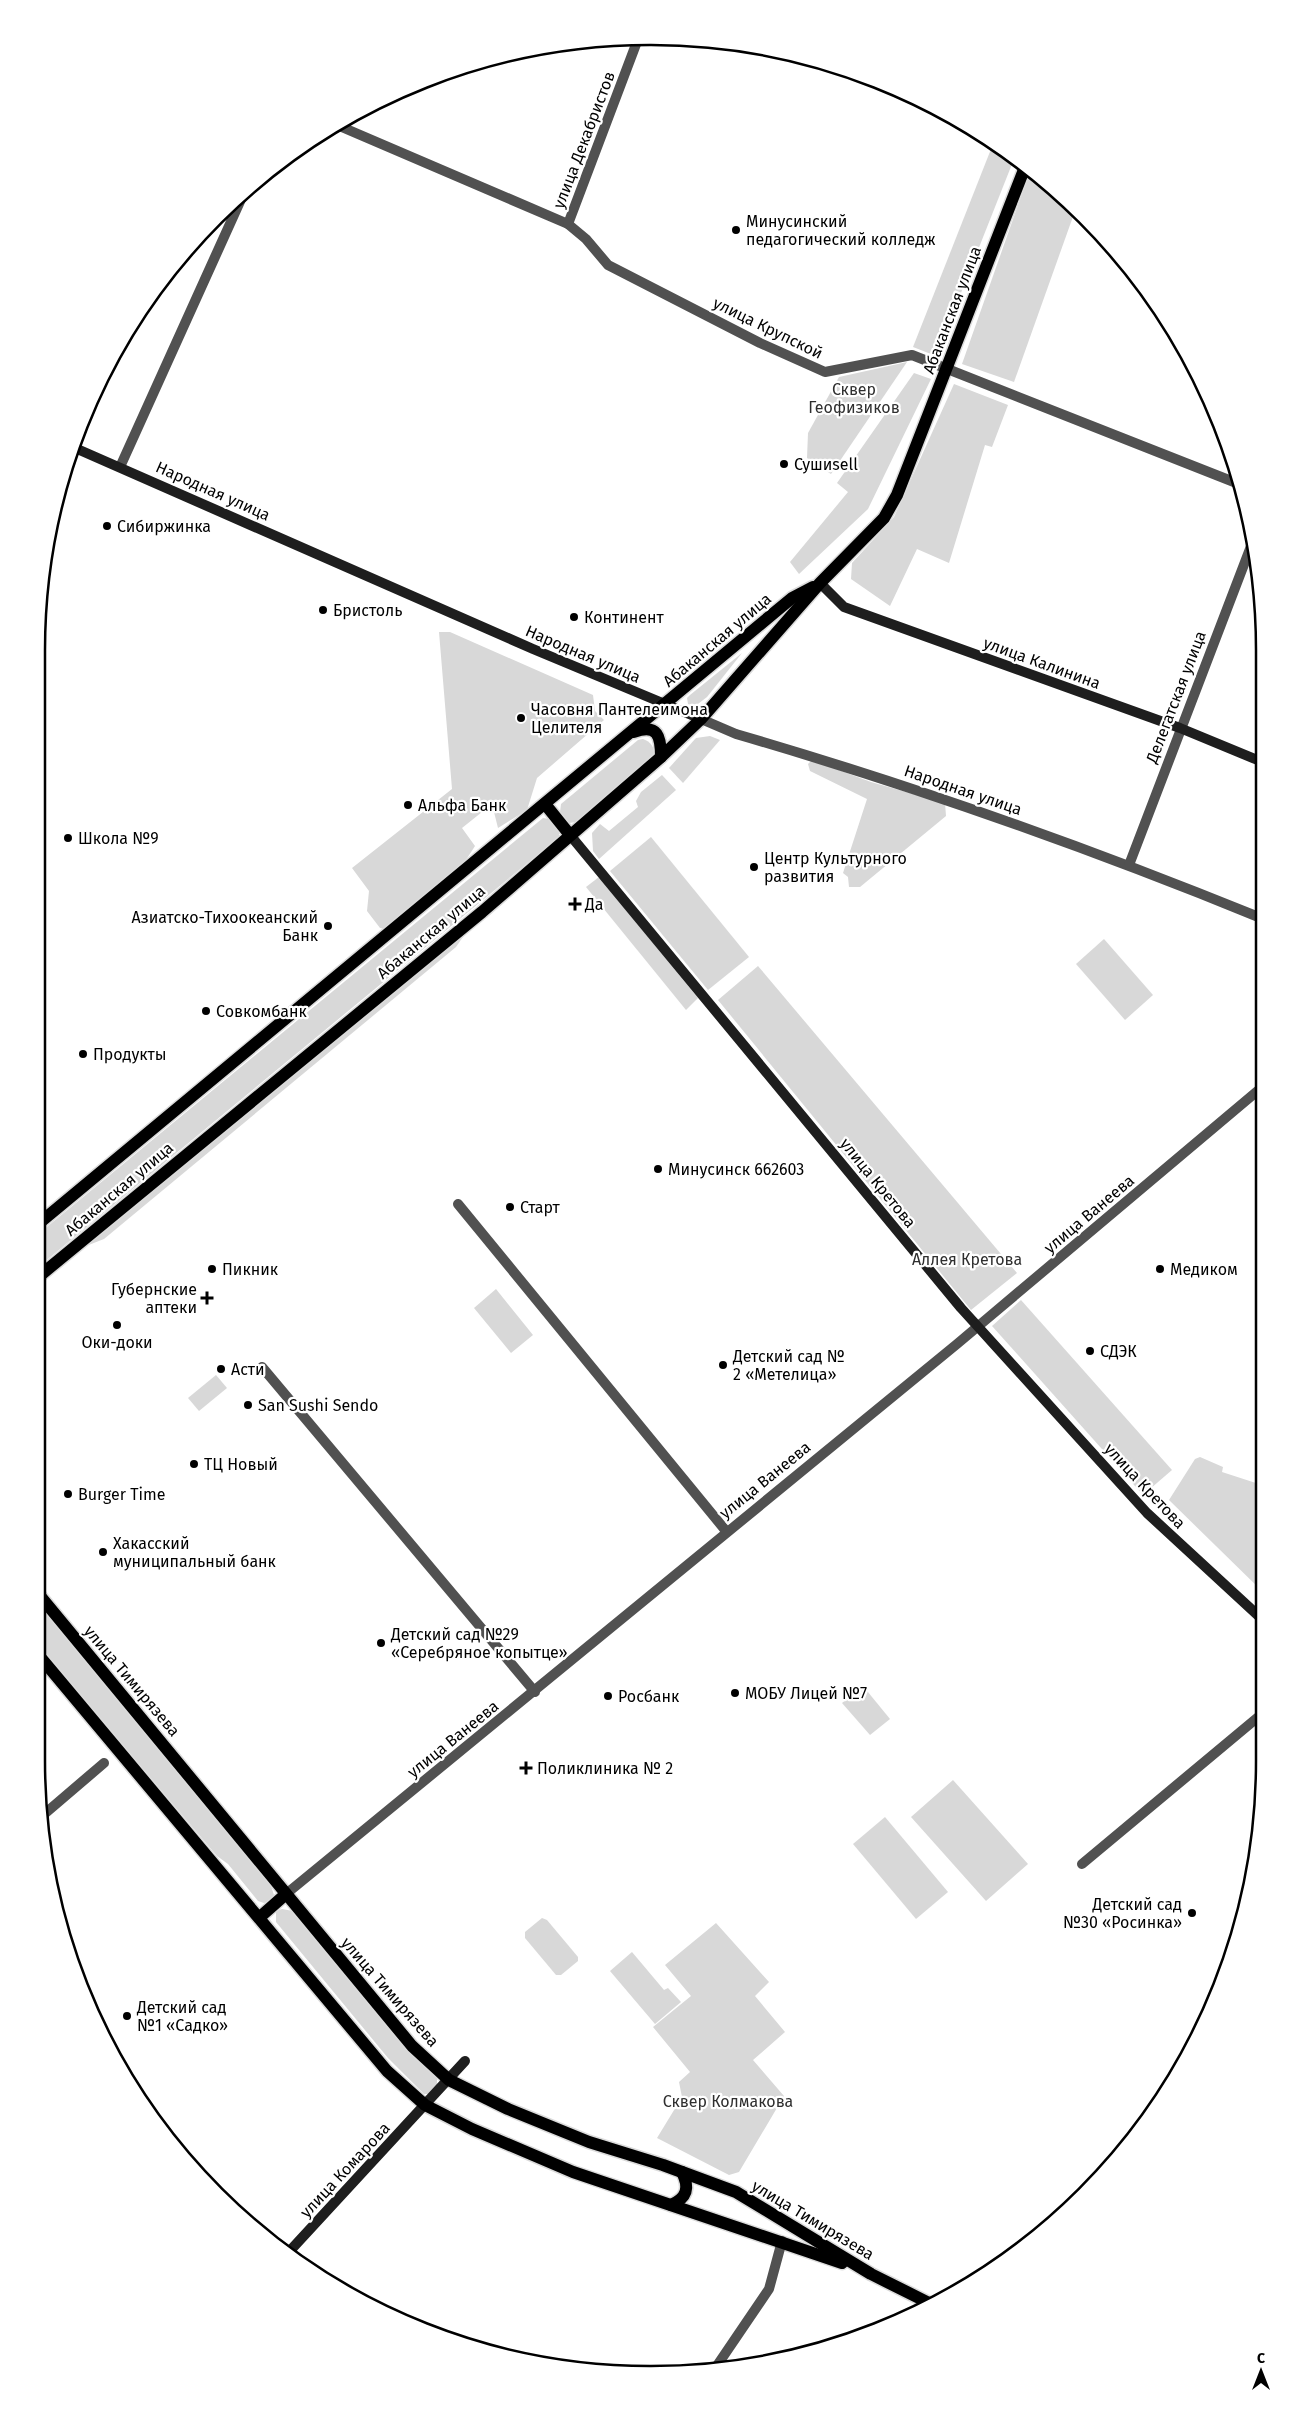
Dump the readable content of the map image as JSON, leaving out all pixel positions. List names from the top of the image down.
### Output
{
  "streets": {
    "main road": ["Абаканская улица", "улица Тимирязева"],
    "street": [
      "улица Декабристов",
      "улица Крупской",
      "Народная улица",
      "улица Калинина",
      "Делегатская улица",
      "улица Кретова",
      "улица Ванеева",
      "улица Комарова"
    ]
  },
  "crossings": [
    ["улица Декабристов", "улица Крупской"],
    ["Абаканская улица", "улица Крупской"],
    ["Абаканская улица", "Народная улица"],
    ["Абаканская улица", "улица Калинина"],
    ["Абаканская улица", "улица Кретова"],
    ["Народная улица", "Делегатская улица"],
    ["улица Калинина", "Делегатская улица"],
    ["улица Кретова", "улица Ванеева"],
    ["улица Ванеева", "улица Тимирязева"],
    ["улица Тимирязева", "улица Комарова"]
  ],
  "parks": ["Сквер Геофизиков", "Аллея Кретова", "Сквер Колмакова"],
  "places": {
    "other": [
      "Минусинский педагогический колледж",
      "Сушиsell",
      "Сибиржинка",
      "Бристоль",
      "Континент",
      "Часовня Пантелеимона Целителя",
      "Альфа Банк",
      "Школа №9",
      "Центр Культурного развития",
      "Азиатско-Тихоокеанский Банк",
      "Совкомбанк",
      "Продукты",
      "Минусинск 662603",
      "Старт",
      "Пикник",
      "Медиком",
      "Оки-доки",
      "СДЭК",
      "Детский сад № 2 «Метелица»",
      "Асти",
      "San Sushi Sendo",
      "ТЦ Новый",
      "Burger Time",
      "Хакасский муниципальный банк",
      "Детский сад №29 «Серебряное копытце»",
      "МОБУ Лицей №7",
      "Росбанк",
      "Детский сад №30 «Росинка»",
      "Детский сад №1 «Cадко»"
    ],
    "health": ["Да", "Губернские аптеки", "Поликлиника № 2"]
  },
  "north": "top"
}
